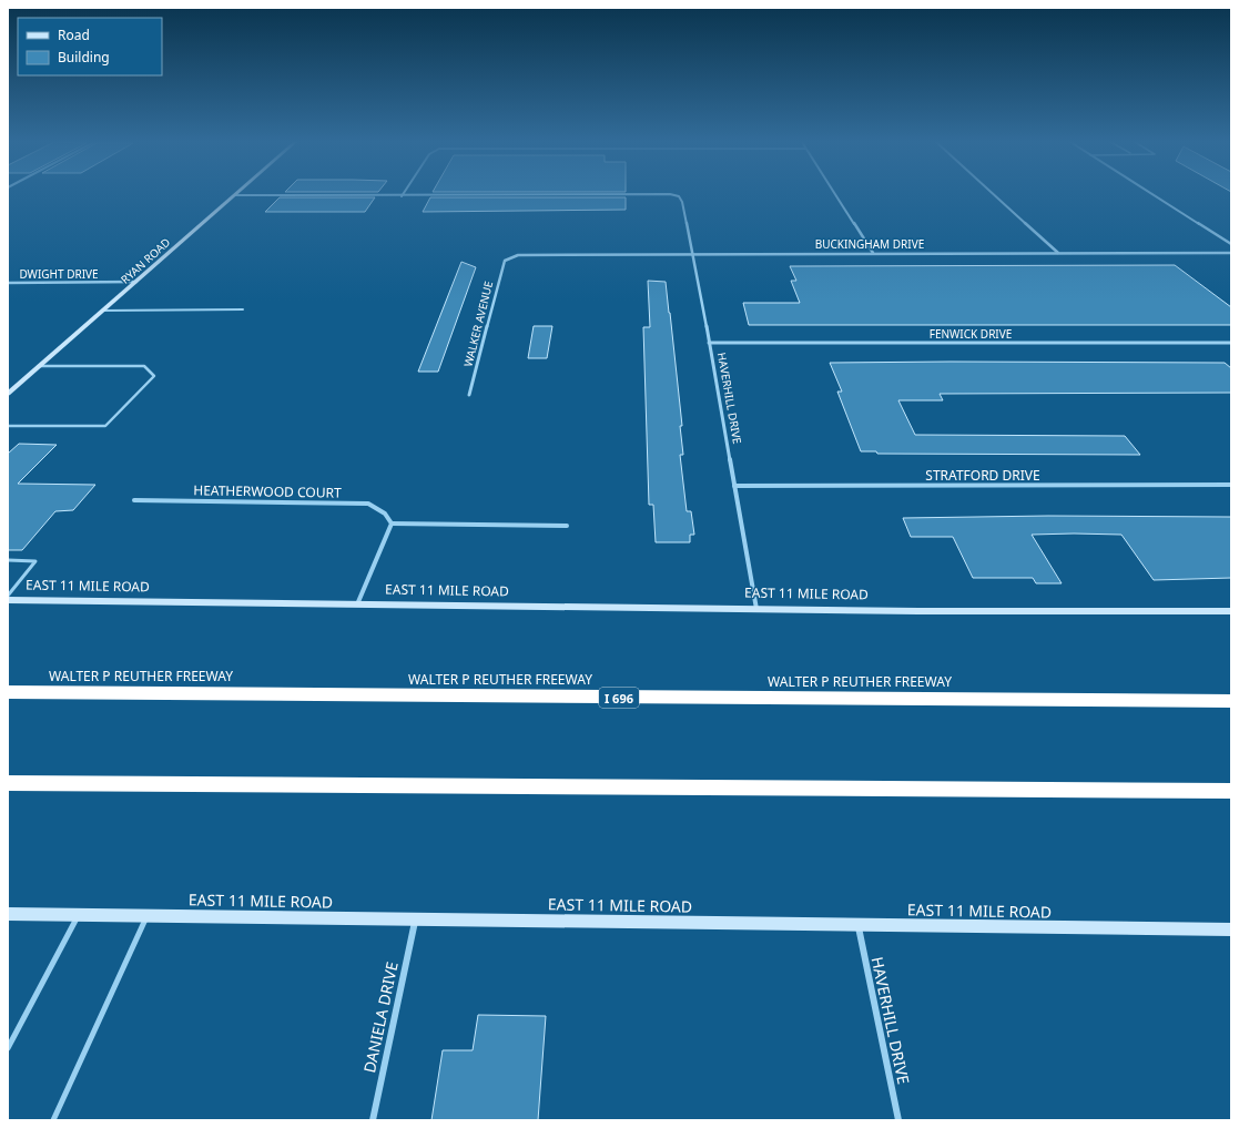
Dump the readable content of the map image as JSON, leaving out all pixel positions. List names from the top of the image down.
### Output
{
  "streets": {
    "highway": ["WALTER P REUTHER FREEWAY", "I 696"],
    "main road": ["RYAN ROAD", "EAST 11 MILE ROAD"],
    "street": [
      "BUCKINGHAM DRIVE",
      "DWIGHT DRIVE",
      "WALKER AVENUE",
      "FENWICK DRIVE",
      "HAVERHILL DRIVE",
      "STRATFORD DRIVE",
      "HEATHERWOOD COURT",
      "DANIELA DRIVE"
    ]
  },
  "crossings": [
    ["BUCKINGHAM DRIVE", "WALKER AVENUE"],
    ["BUCKINGHAM DRIVE", "HAVERHILL DRIVE"],
    ["RYAN ROAD", "DWIGHT DRIVE"],
    ["FENWICK DRIVE", "HAVERHILL DRIVE"],
    ["HAVERHILL DRIVE", "STRATFORD DRIVE"],
    ["HAVERHILL DRIVE", "EAST 11 MILE ROAD"],
    ["EAST 11 MILE ROAD", "DANIELA DRIVE"]
  ],
  "legend": ["Road", "Building"]
}
